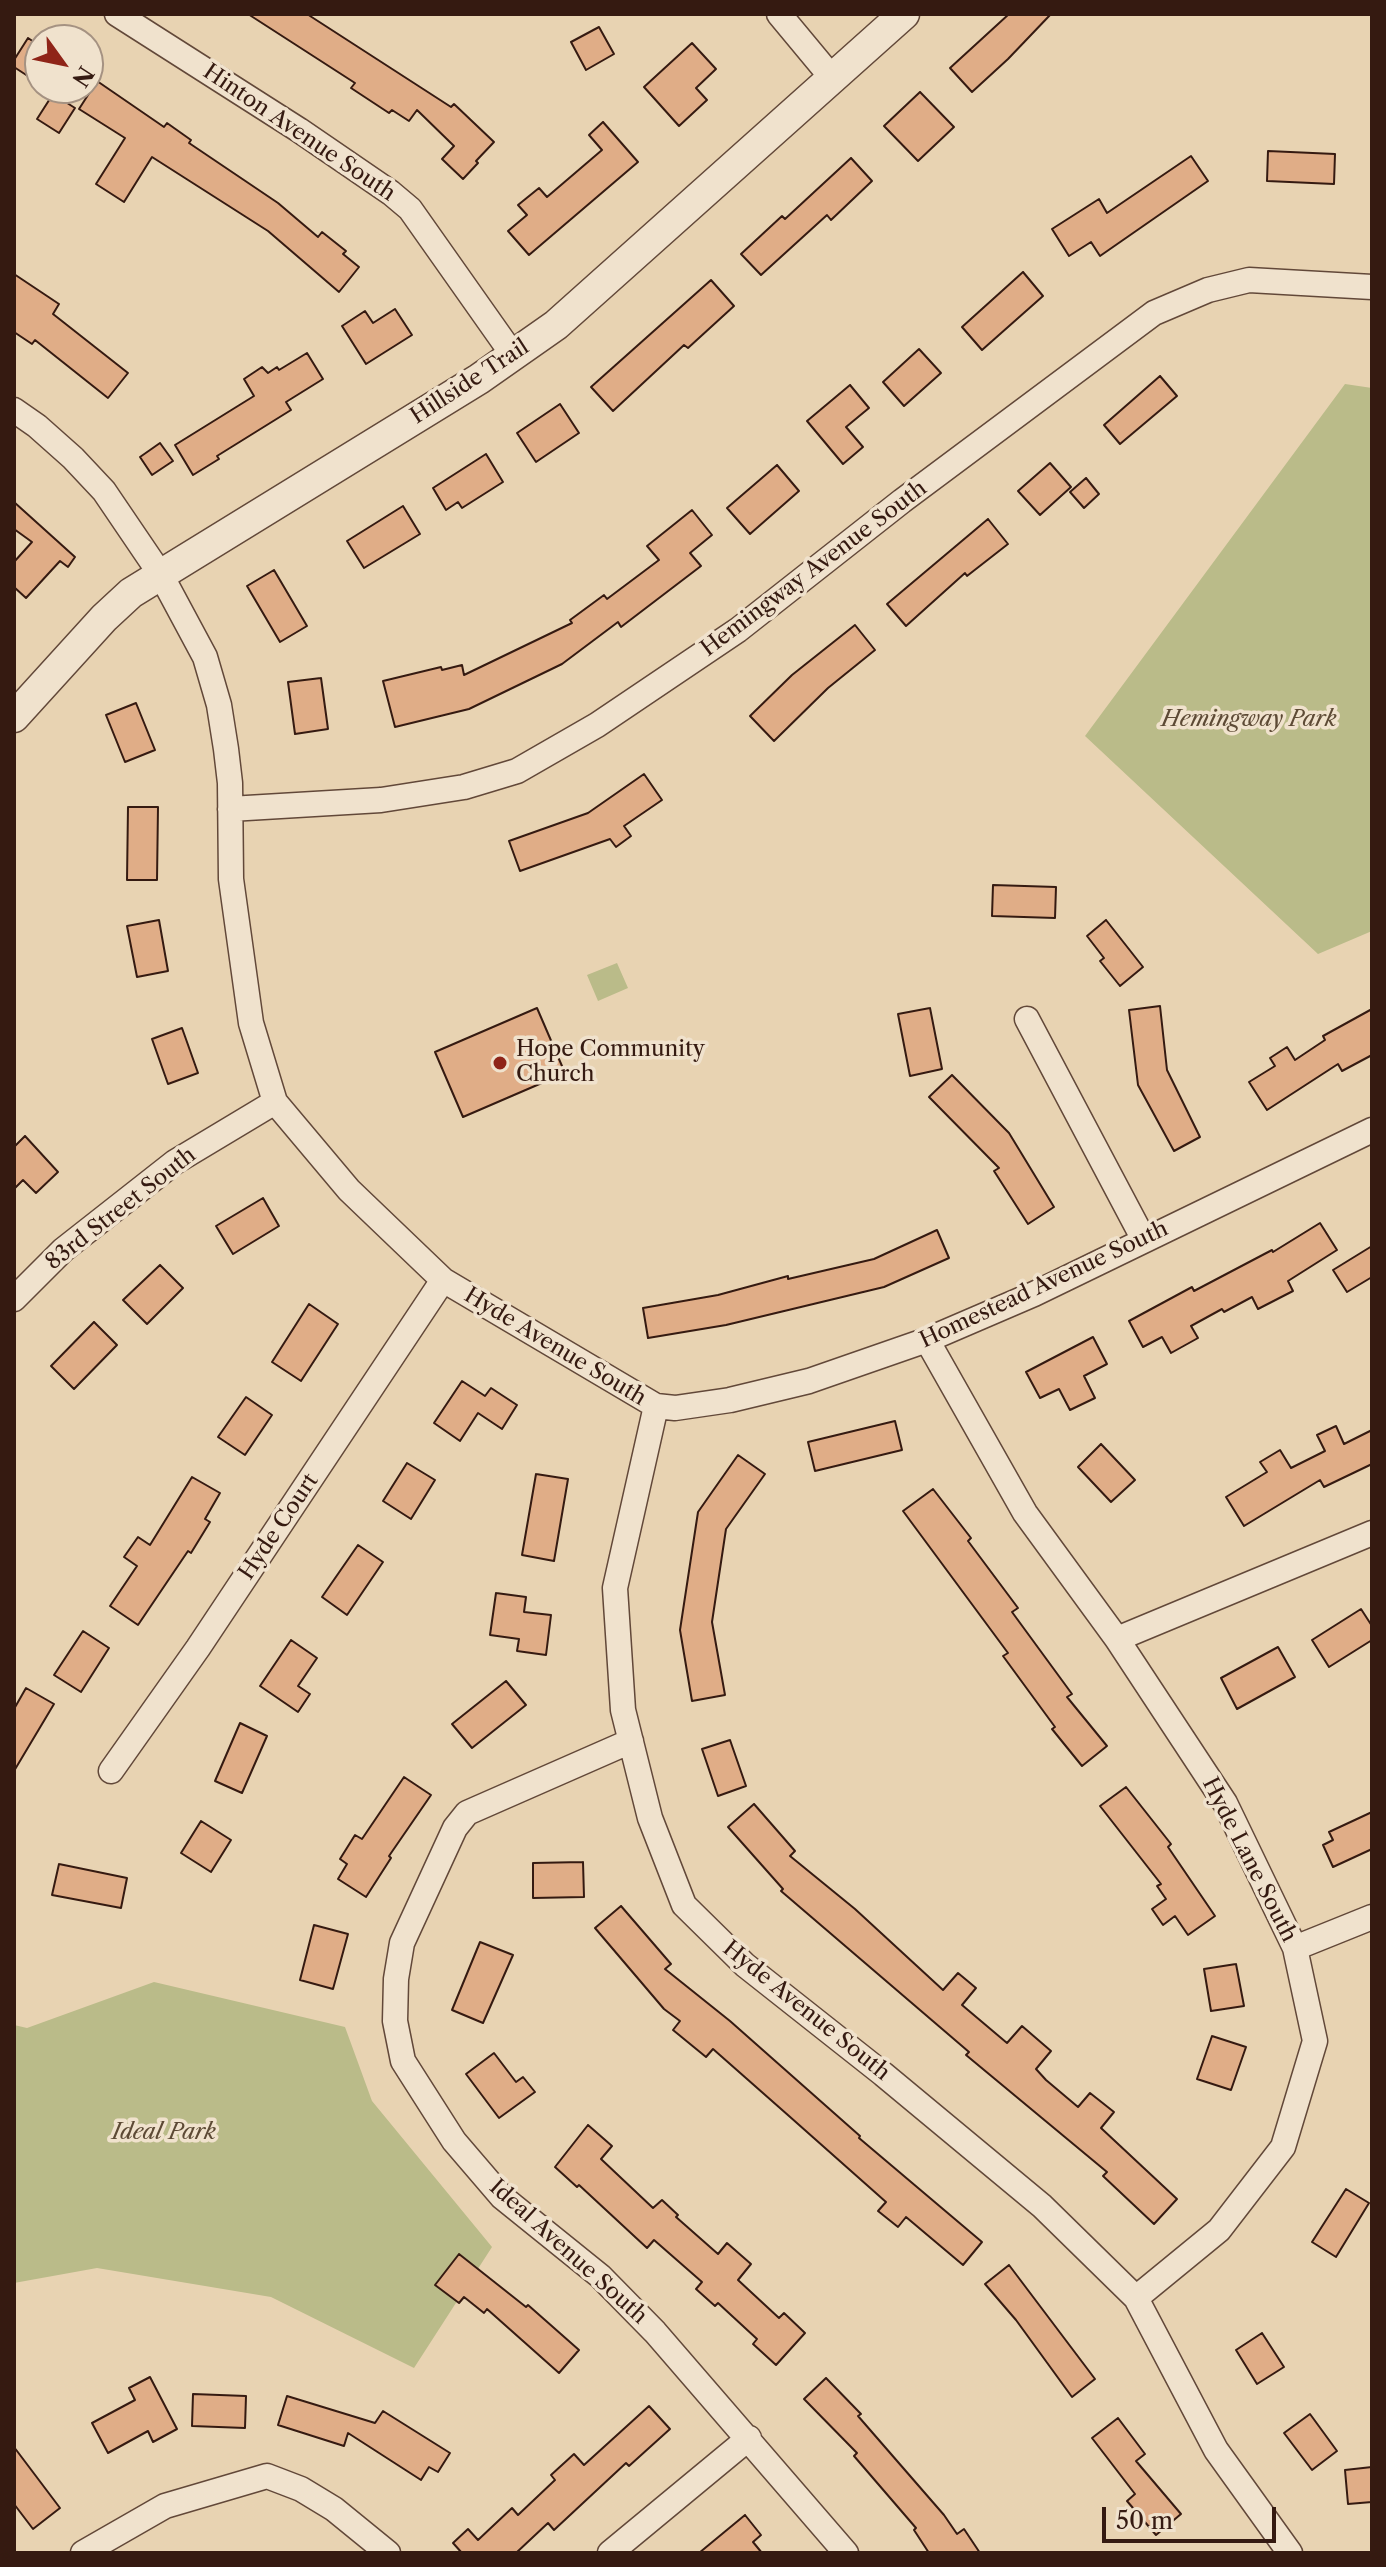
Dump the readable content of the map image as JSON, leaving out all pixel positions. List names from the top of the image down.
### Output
{
  "streets": {
    "street": [
      "Hinton Avenue South",
      "Hillside Trail",
      "Hemingway Avenue South",
      "83rd Street South",
      "Homestead Avenue South",
      "Hyde Avenue South",
      "Hyde Court",
      "Hyde Lane South",
      "Ideal Avenue South"
    ]
  },
  "crossings": [
    ["Hinton Avenue South", "Hillside Trail"],
    ["Hillside Trail", "Hyde Avenue South"],
    ["Hemingway Avenue South", "Hyde Avenue South"],
    ["83rd Street South", "Hyde Avenue South"],
    ["Homestead Avenue South", "Hyde Avenue South"],
    ["Homestead Avenue South", "Hyde Lane South"],
    ["Hyde Avenue South", "Hyde Court"],
    ["Hyde Avenue South", "Hyde Lane South"],
    ["Hyde Avenue South", "Ideal Avenue South"]
  ],
  "parks": ["Hemingway Park", "Ideal Park"],
  "places": ["Hope Community Church"],
  "scale_bar": "50 m",
  "north": "bottom right"
}
